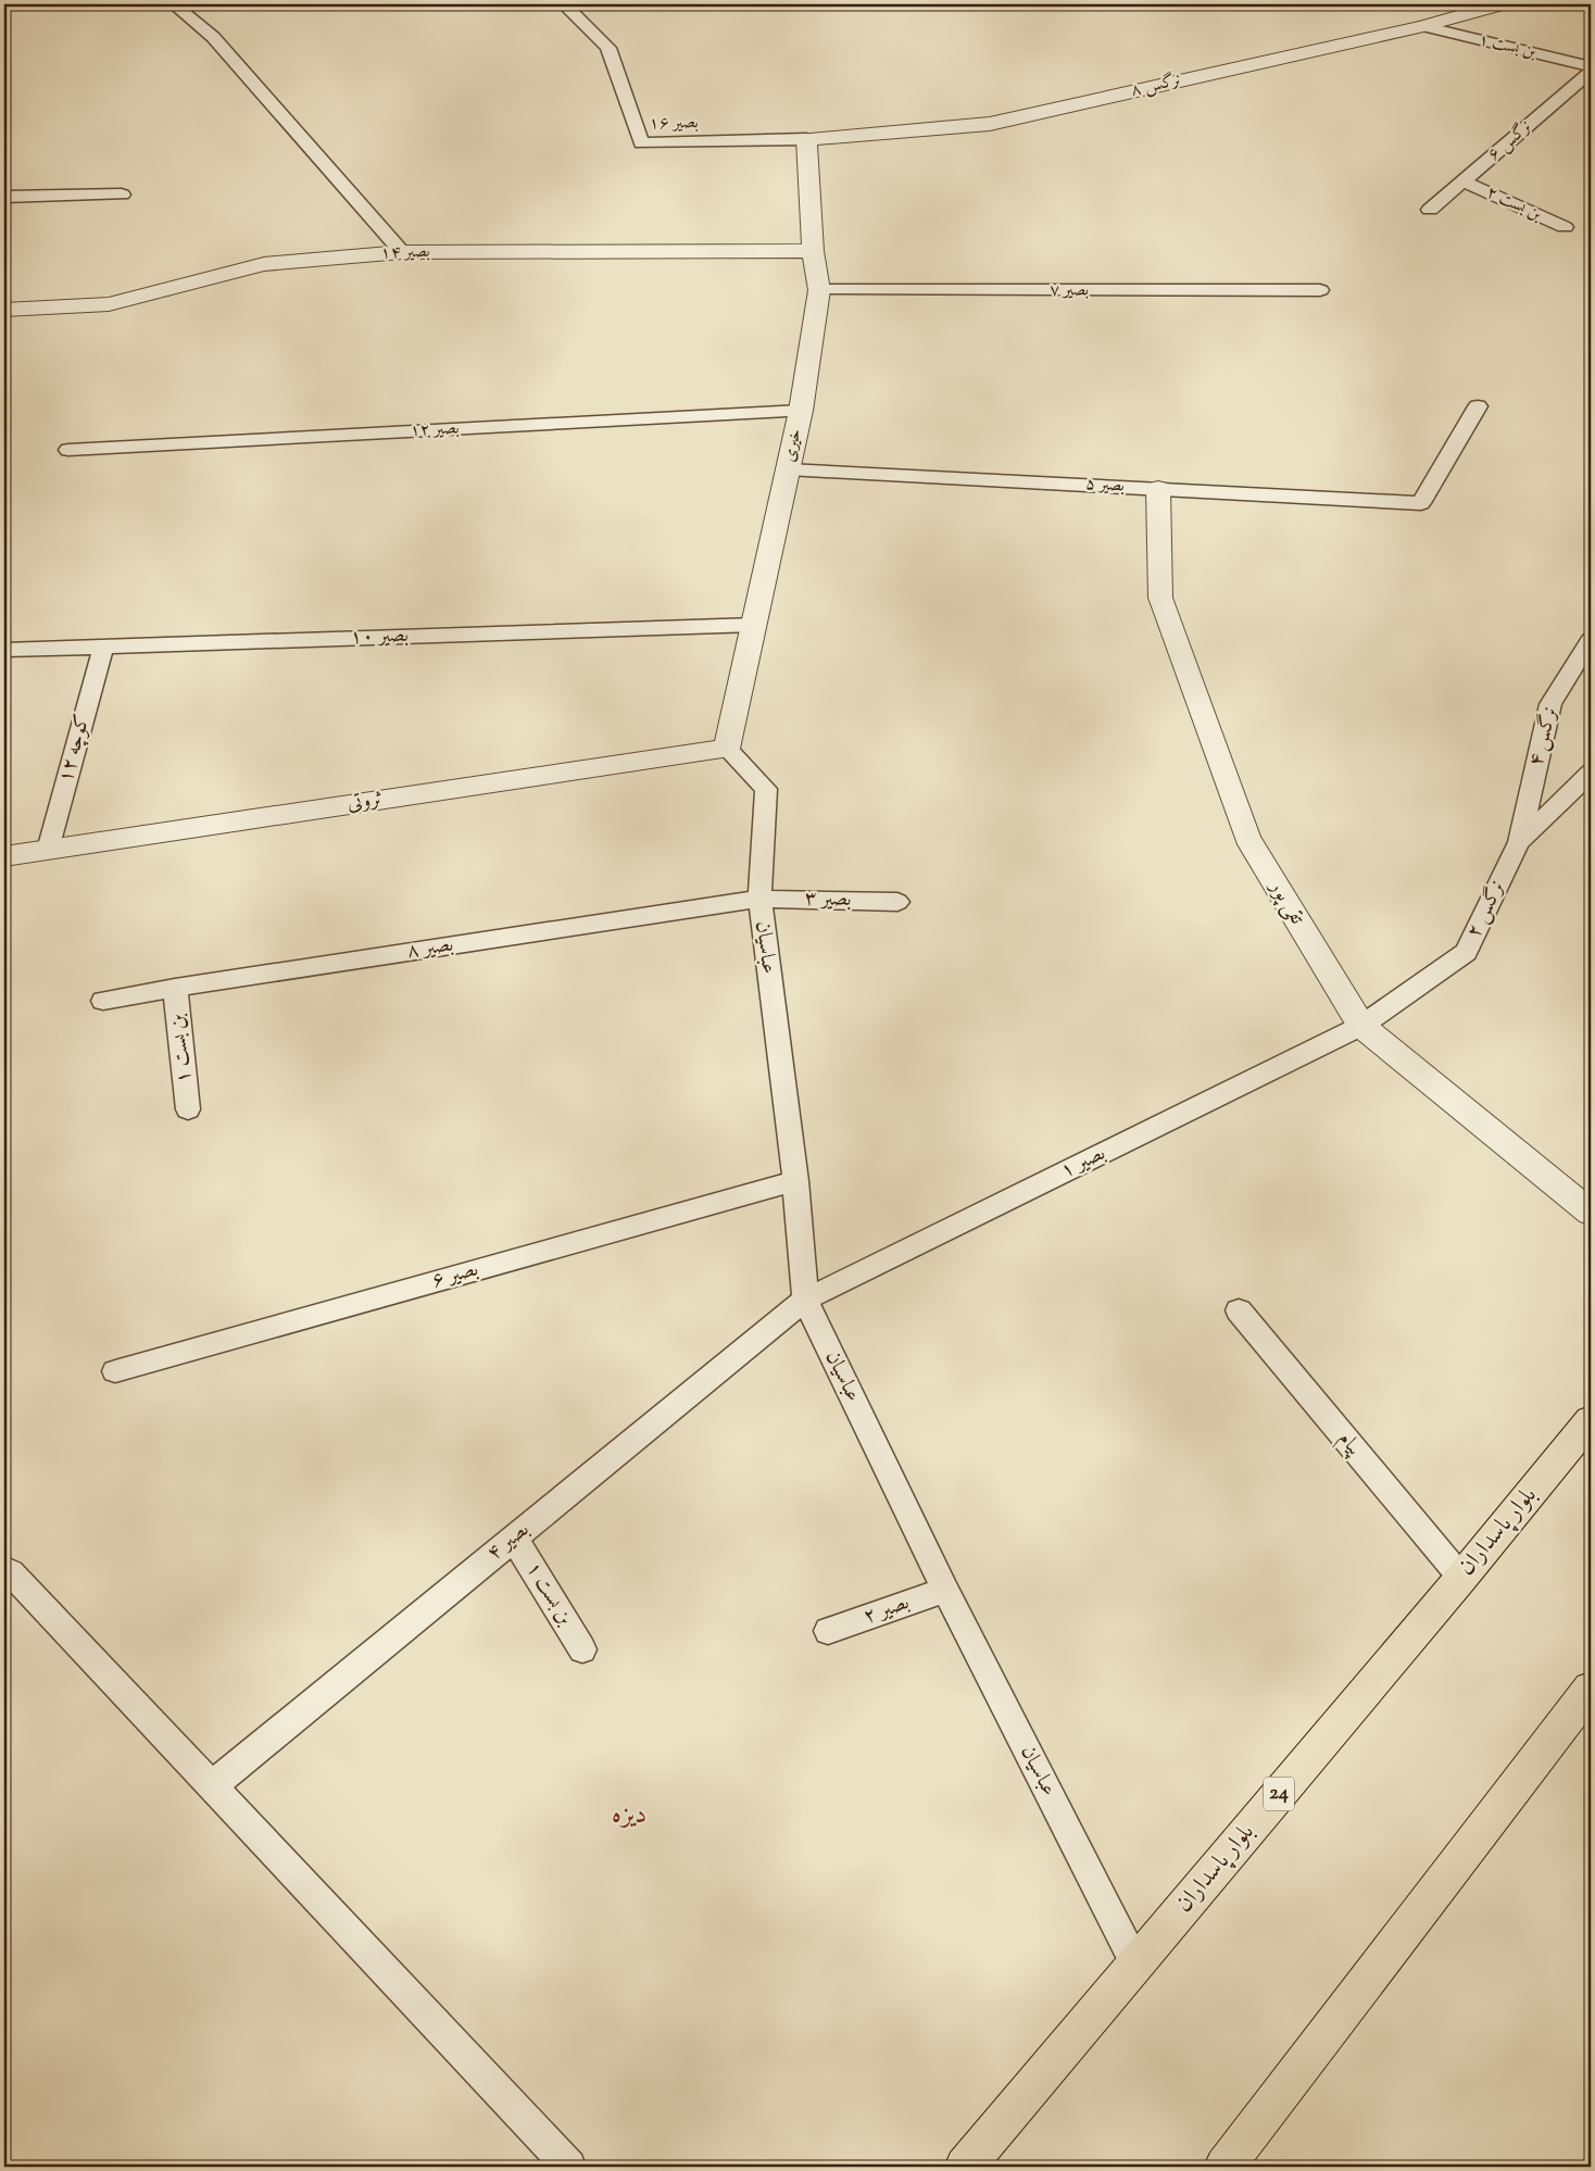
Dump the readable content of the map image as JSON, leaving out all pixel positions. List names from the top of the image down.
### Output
{
  "streets": {
    "highway": ["بلوار پاسداران", "24"],
    "street": [
      "نرگس ۸",
      "بصیر ۱۴",
      "خیری",
      "ثروتی",
      "تقی پور"
    ],
    "lane": [
      "بن بست ۱",
      "بصیر ۱۶",
      "نرگس ۶",
      "بن بست ۲",
      "بصیر ۷",
      "بصیر ۱۲",
      "بصیر ۵",
      "بصیر ۱۰",
      "نرگس ۴",
      "کوچه ۱۲",
      "بصیر ۳",
      "نرگس ۲",
      "عباسیان",
      "بصیر ۸",
      "بصیر ۱",
      "بصیر ۶",
      "پیام",
      "بصیر ۴",
      "بصیر ۲"
    ]
  },
  "crossings": [
    ["بن بست ۱", "نرگس ۸"],
    ["بن بست ۱", "بصیر ۸"],
    ["بن بست ۱", "بصیر ۴"],
    ["نرگس ۸", "بصیر ۱۶"],
    ["نرگس ۸", "خیری"],
    ["بصیر ۱۶", "خیری"],
    ["نرگس ۶", "بن بست ۲"],
    ["بصیر ۱۴", "خیری"],
    ["بصیر ۷", "خیری"],
    ["بصیر ۱۲", "خیری"],
    ["خیری", "بصیر ۵"],
    ["خیری", "بصیر ۱۰"],
    ["خیری", "ثروتی"],
    ["خیری", "عباسیان"],
    ["بصیر ۵", "تقی پور"],
    ["بصیر ۱۰", "کوچه ۱۲"],
    ["نرگس ۴", "نرگس ۲"],
    ["کوچه ۱۲", "ثروتی"],
    ["ثروتی", "عباسیان"],
    ["بصیر ۳", "عباسیان"],
    ["بصیر ۳", "بصیر ۸"],
    ["تقی پور", "نرگس ۲"],
    ["تقی پور", "بصیر ۱"],
    ["نرگس ۲", "بصیر ۱"],
    ["عباسیان", "بصیر ۸"],
    ["عباسیان", "بصیر ۱"],
    ["عباسیان", "بصیر ۶"],
    ["عباسیان", "بلوار پاسداران"],
    ["عباسیان", "بصیر ۴"],
    ["عباسیان", "بصیر ۲"],
    ["بصیر ۱", "بصیر ۴"],
    ["پیام", "بلوار پاسداران"]
  ],
  "districts": ["دیزه"]
}
